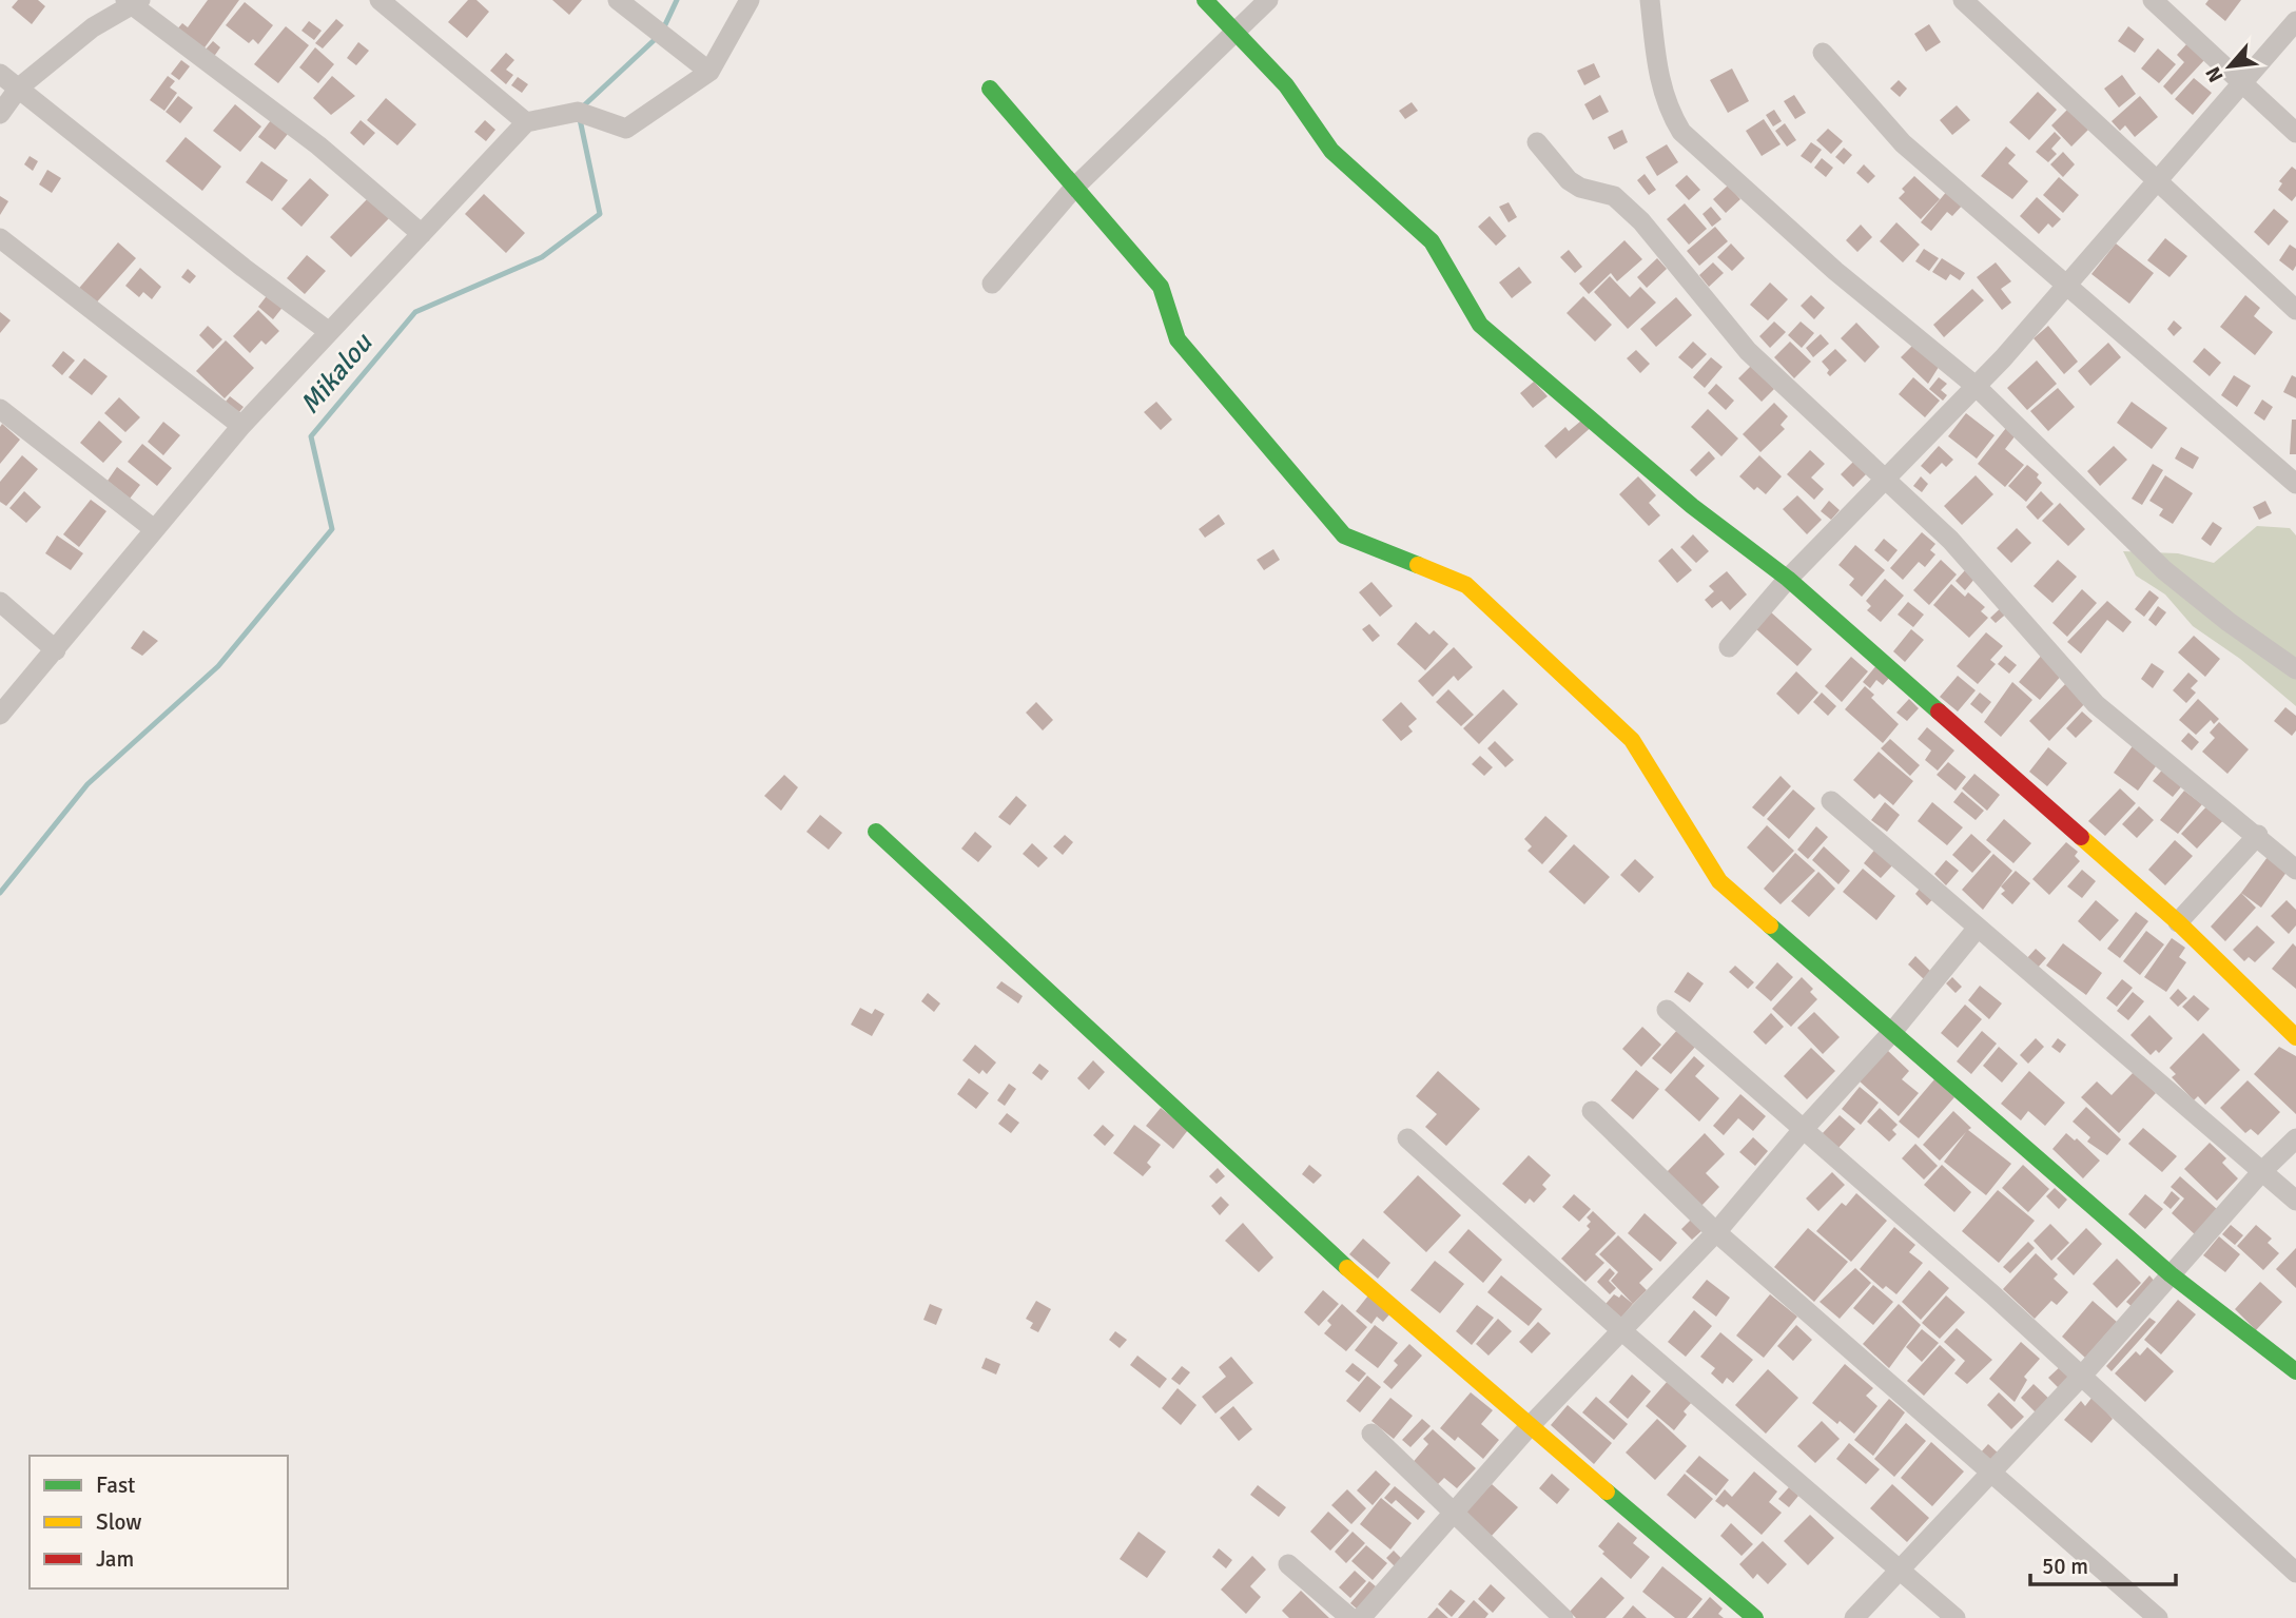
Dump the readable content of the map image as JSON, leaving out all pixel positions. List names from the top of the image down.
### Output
{
  "water": ["Mikalou"],
  "legend": ["Fast", "Slow", "Jam"],
  "scale_bar": "50 m",
  "north": "bottom left"
}
